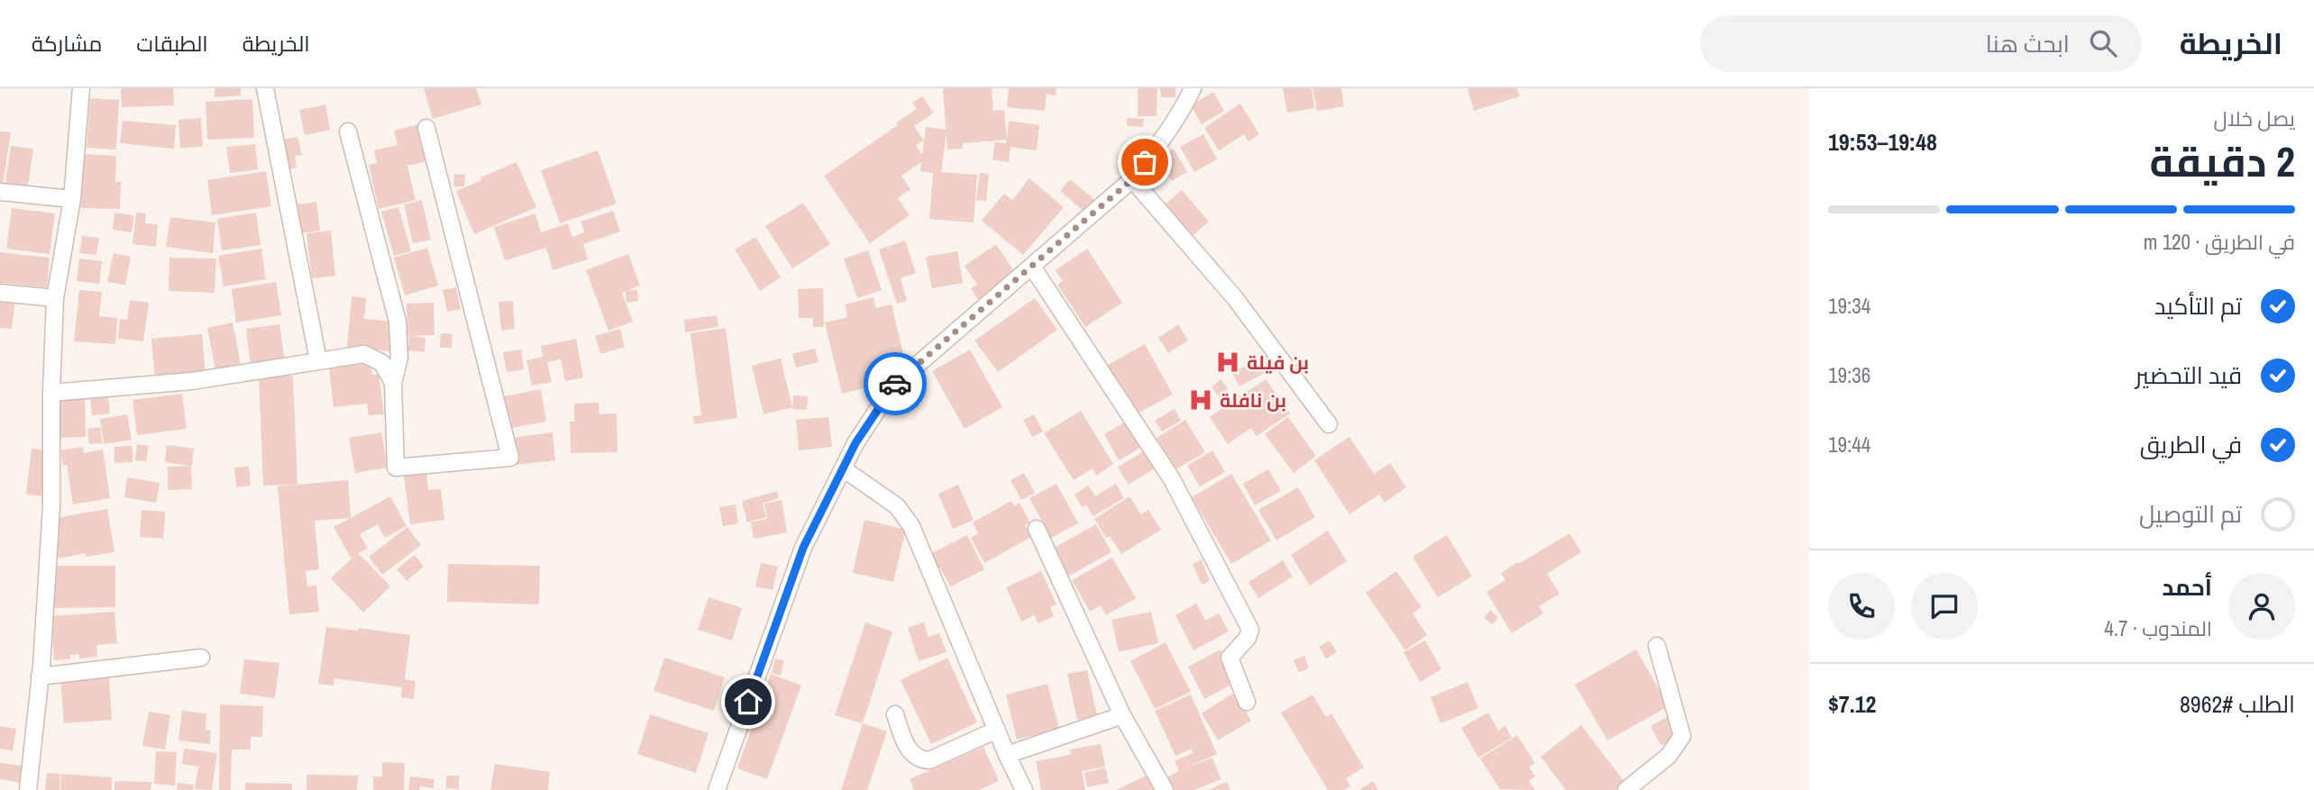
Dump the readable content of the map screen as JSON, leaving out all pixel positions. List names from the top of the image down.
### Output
{
  "places": {
    "hospital": ["بن فيلة", "بن نافلة"]
  },
  "page": {
    "header": "الخريطة",
    "search": "ابحث هنا",
    "nav": ["الخريطة", "الطبقات", "مشاركة"],
    "heading": ["2 دقيقة", "يصل خلال", "19:48–19:53"],
    "panel": [
      "أحمد",
      "المندوب · 4.7",
      "الطلب #8962",
      "$7.12"
    ],
    "bar": "في الطريق · 120 m",
    "list": [
      ["تم التأكيد", "19:34"],
      ["قيد التحضير", "19:36"],
      ["في الطريق", "19:44"],
      "تم التوصيل"
    ]
  }
}
